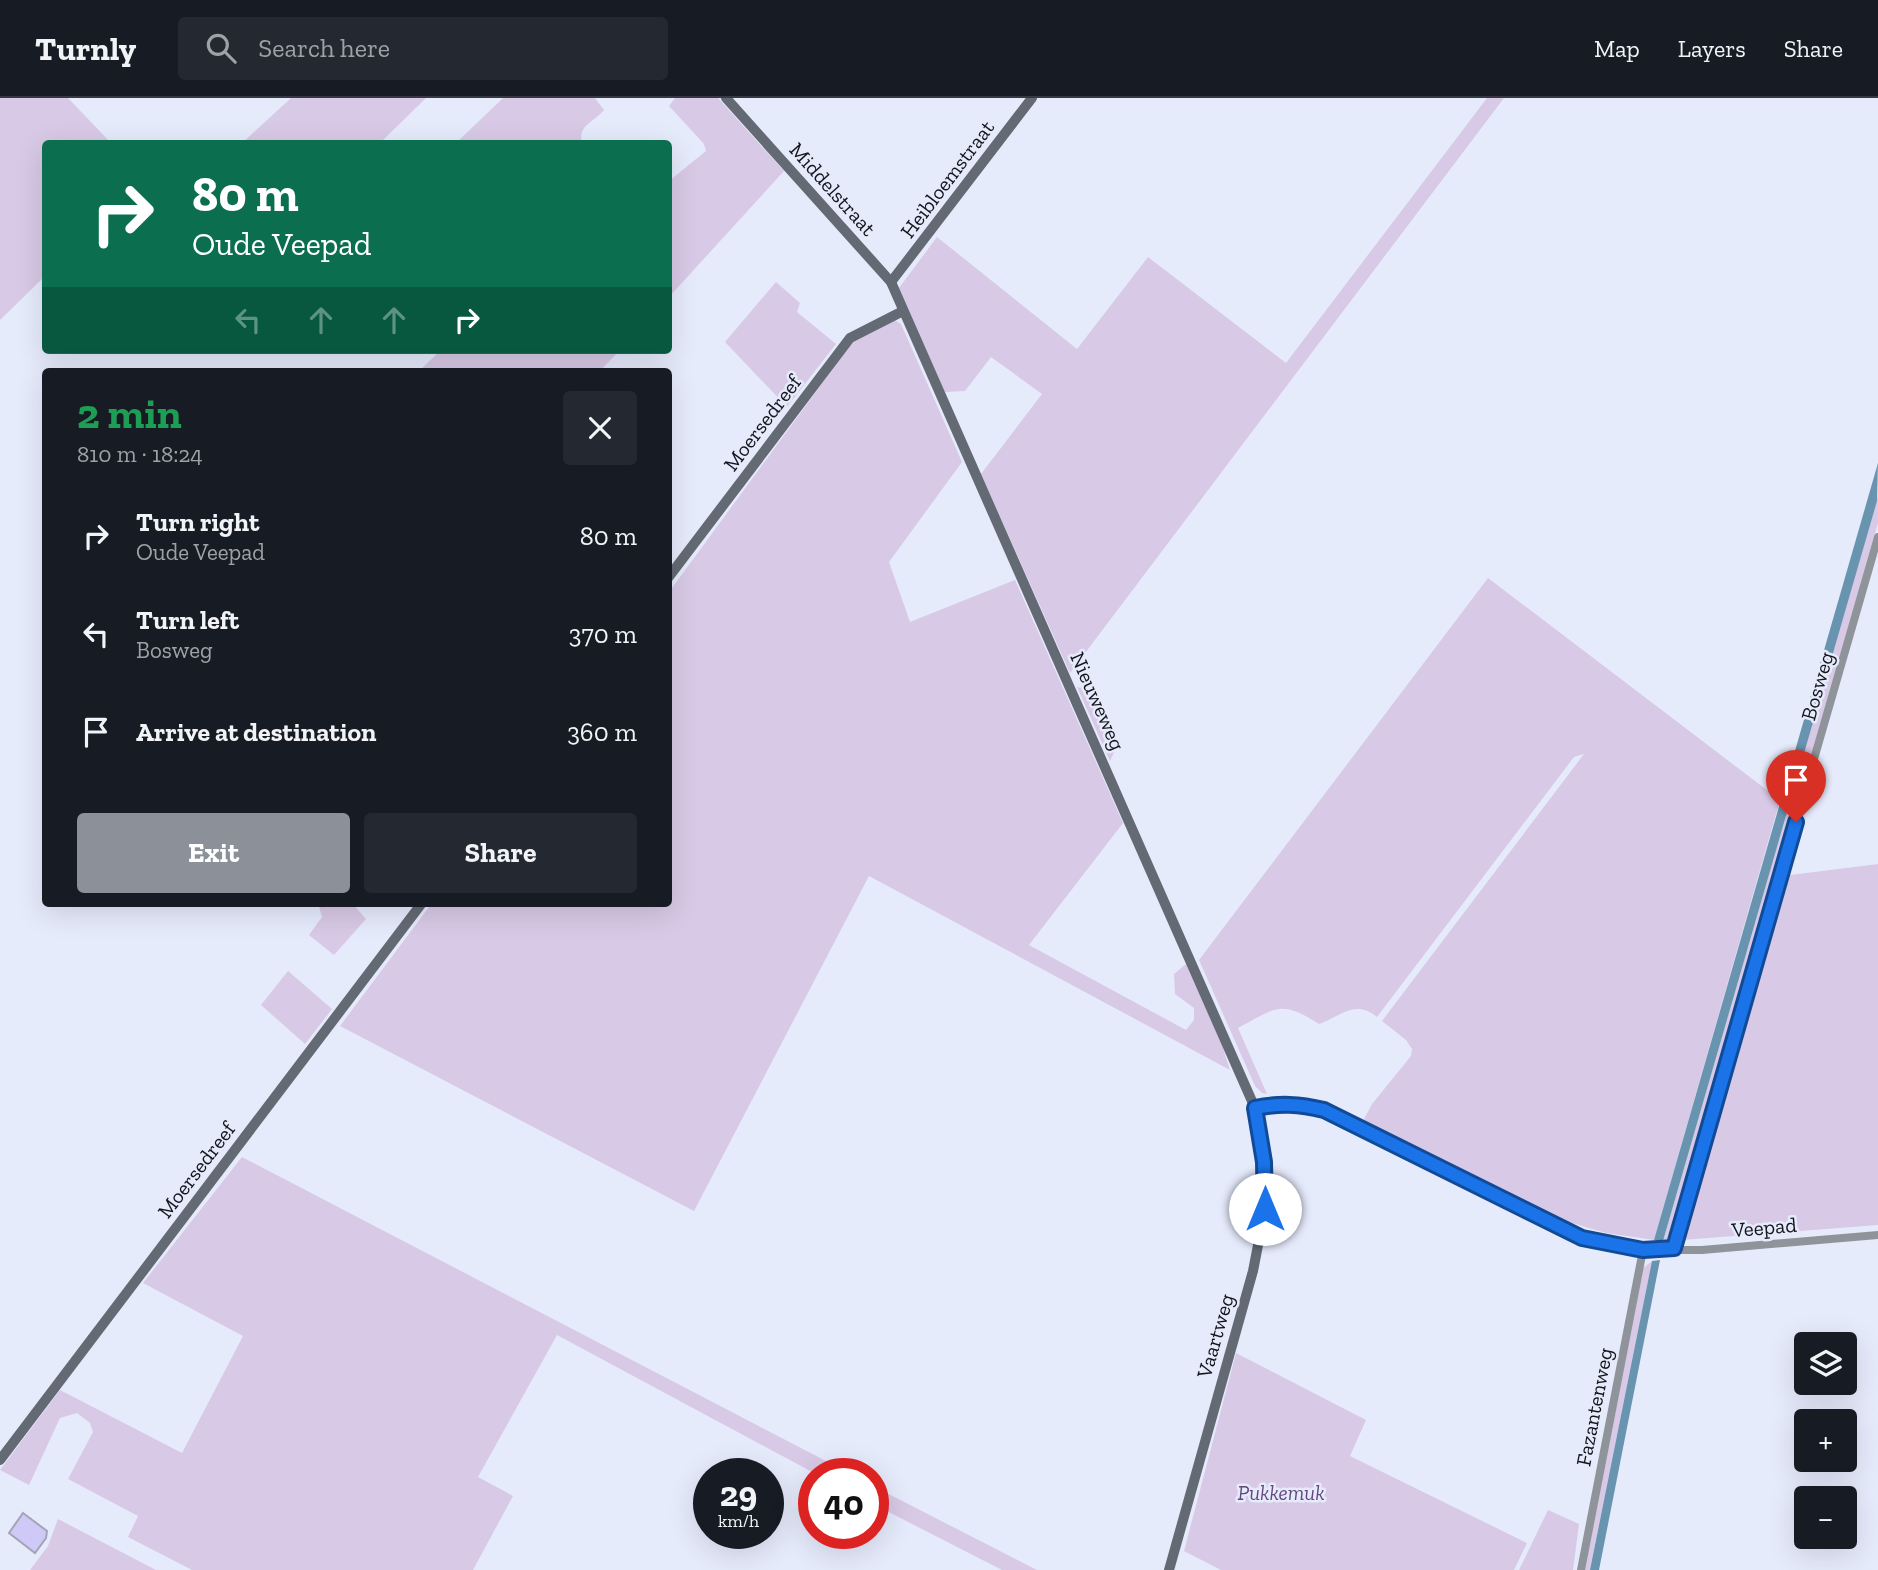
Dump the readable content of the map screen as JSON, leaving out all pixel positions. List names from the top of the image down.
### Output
{
  "streets": {
    "street": [
      "Heibloemstraat",
      "Middelstraat",
      "Moersedreef",
      "Bosweg",
      "Nieuweweg",
      "Veepad",
      "Vaartweg",
      "Fazantenweg"
    ]
  },
  "crossings": [
    ["Heibloemstraat", "Middelstraat"],
    ["Middelstraat", "Moersedreef"],
    ["Middelstraat", "Nieuweweg"],
    ["Moersedreef", "Nieuweweg"],
    ["Bosweg", "Veepad"],
    ["Nieuweweg", "Veepad"],
    ["Nieuweweg", "Vaartweg"],
    ["Veepad", "Vaartweg"],
    ["Veepad", "Fazantenweg"]
  ],
  "parks": ["Pukkemuk"],
  "page": {
    "header": "Turnly",
    "search": "Search here",
    "nav": ["Map", "Layers", "Share"],
    "turn": ["80 m", "Oude Veepad"],
    "heading": ["2 min", "810 m · 18:24"],
    "list": [
      {
        "name": "Turn right",
        "note": "Oude Veepad",
        "value": "80 m"
      },
      {
        "name": "Turn left",
        "note": "Bosweg",
        "value": "370 m"
      },
      {
        "name": "Arrive at destination",
        "value": "360 m"
      }
    ],
    "buttons": ["Exit", "Share"],
    "map_buttons": ["+", "−"],
    "speed": "29 km/h",
    "limit": "40"
  }
}
